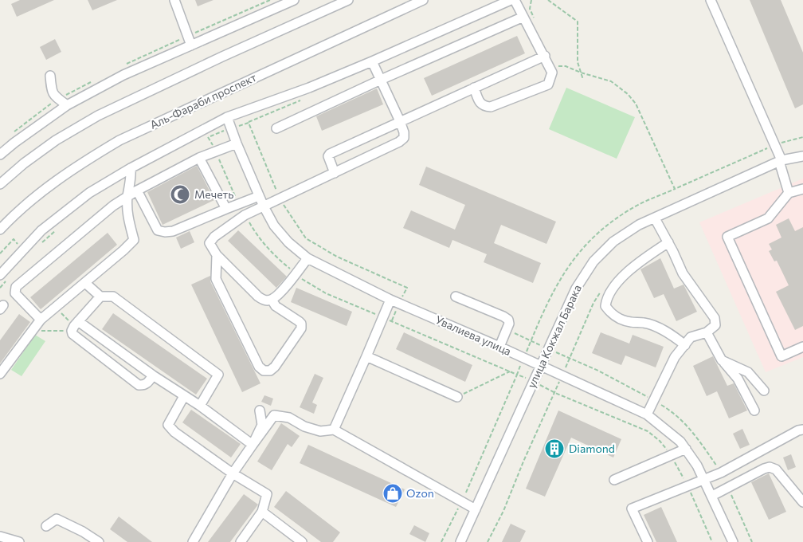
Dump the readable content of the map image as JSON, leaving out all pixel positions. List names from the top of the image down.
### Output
{
  "streets": {
    "street": ["Аль-Фараби проспект", "Увалиева улица", "улица Кокжал Барака"]
  },
  "crossings": [
    ["Увалиева улица", "улица Кокжал Барака"]
  ],
  "places": {
    "mosque": ["Мечеть"],
    "building": ["Diamond"],
    "shop": ["Ozon"]
  }
}
